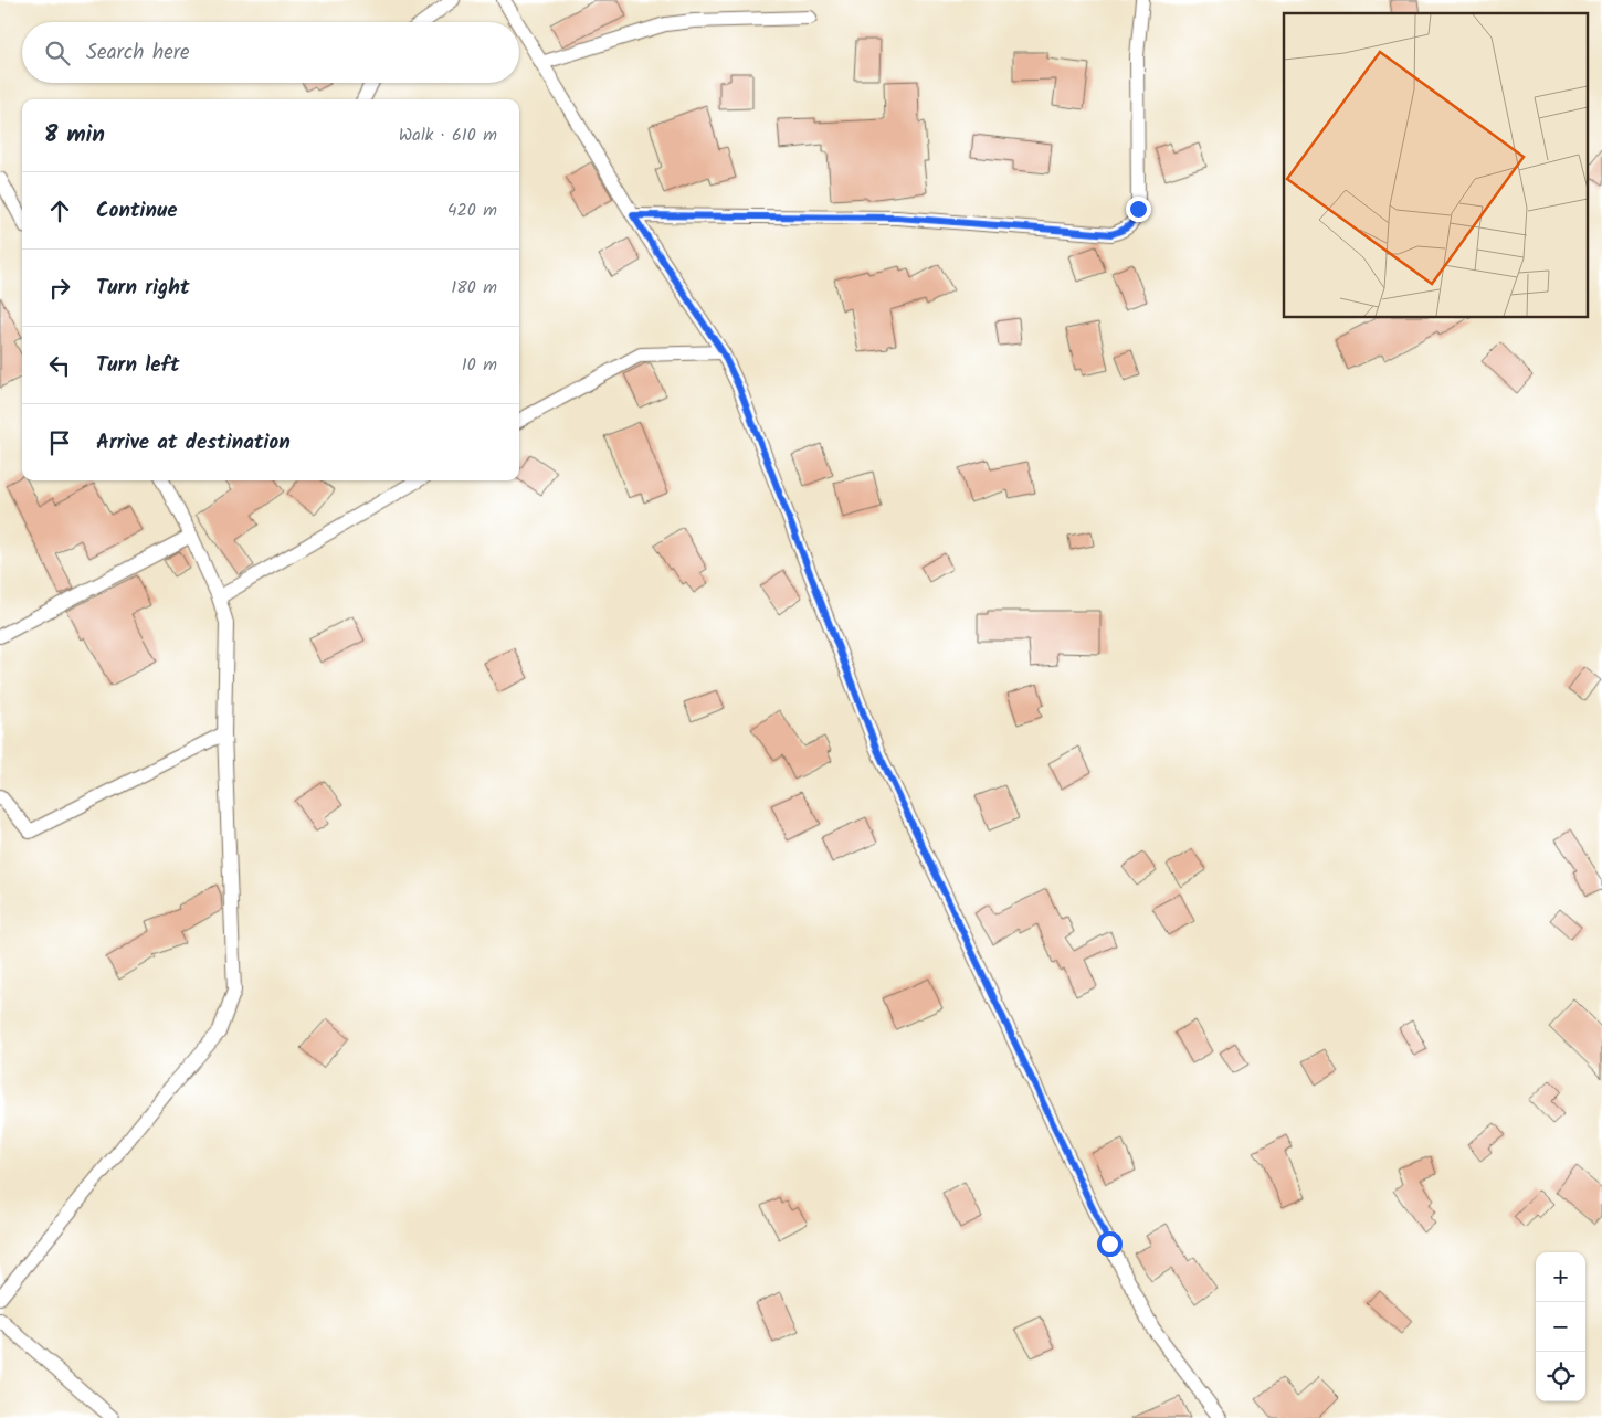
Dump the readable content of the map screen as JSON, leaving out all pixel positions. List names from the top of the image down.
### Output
{
  "page": {
    "search": "Search here",
    "heading": ["8 min", "Walk · 610 m"],
    "list": [
      ["Continue", "420 m"],
      ["Turn right", "180 m"],
      ["Turn left", "10 m"],
      "Arrive at destination"
    ],
    "map_buttons": ["+", "−"]
  }
}
